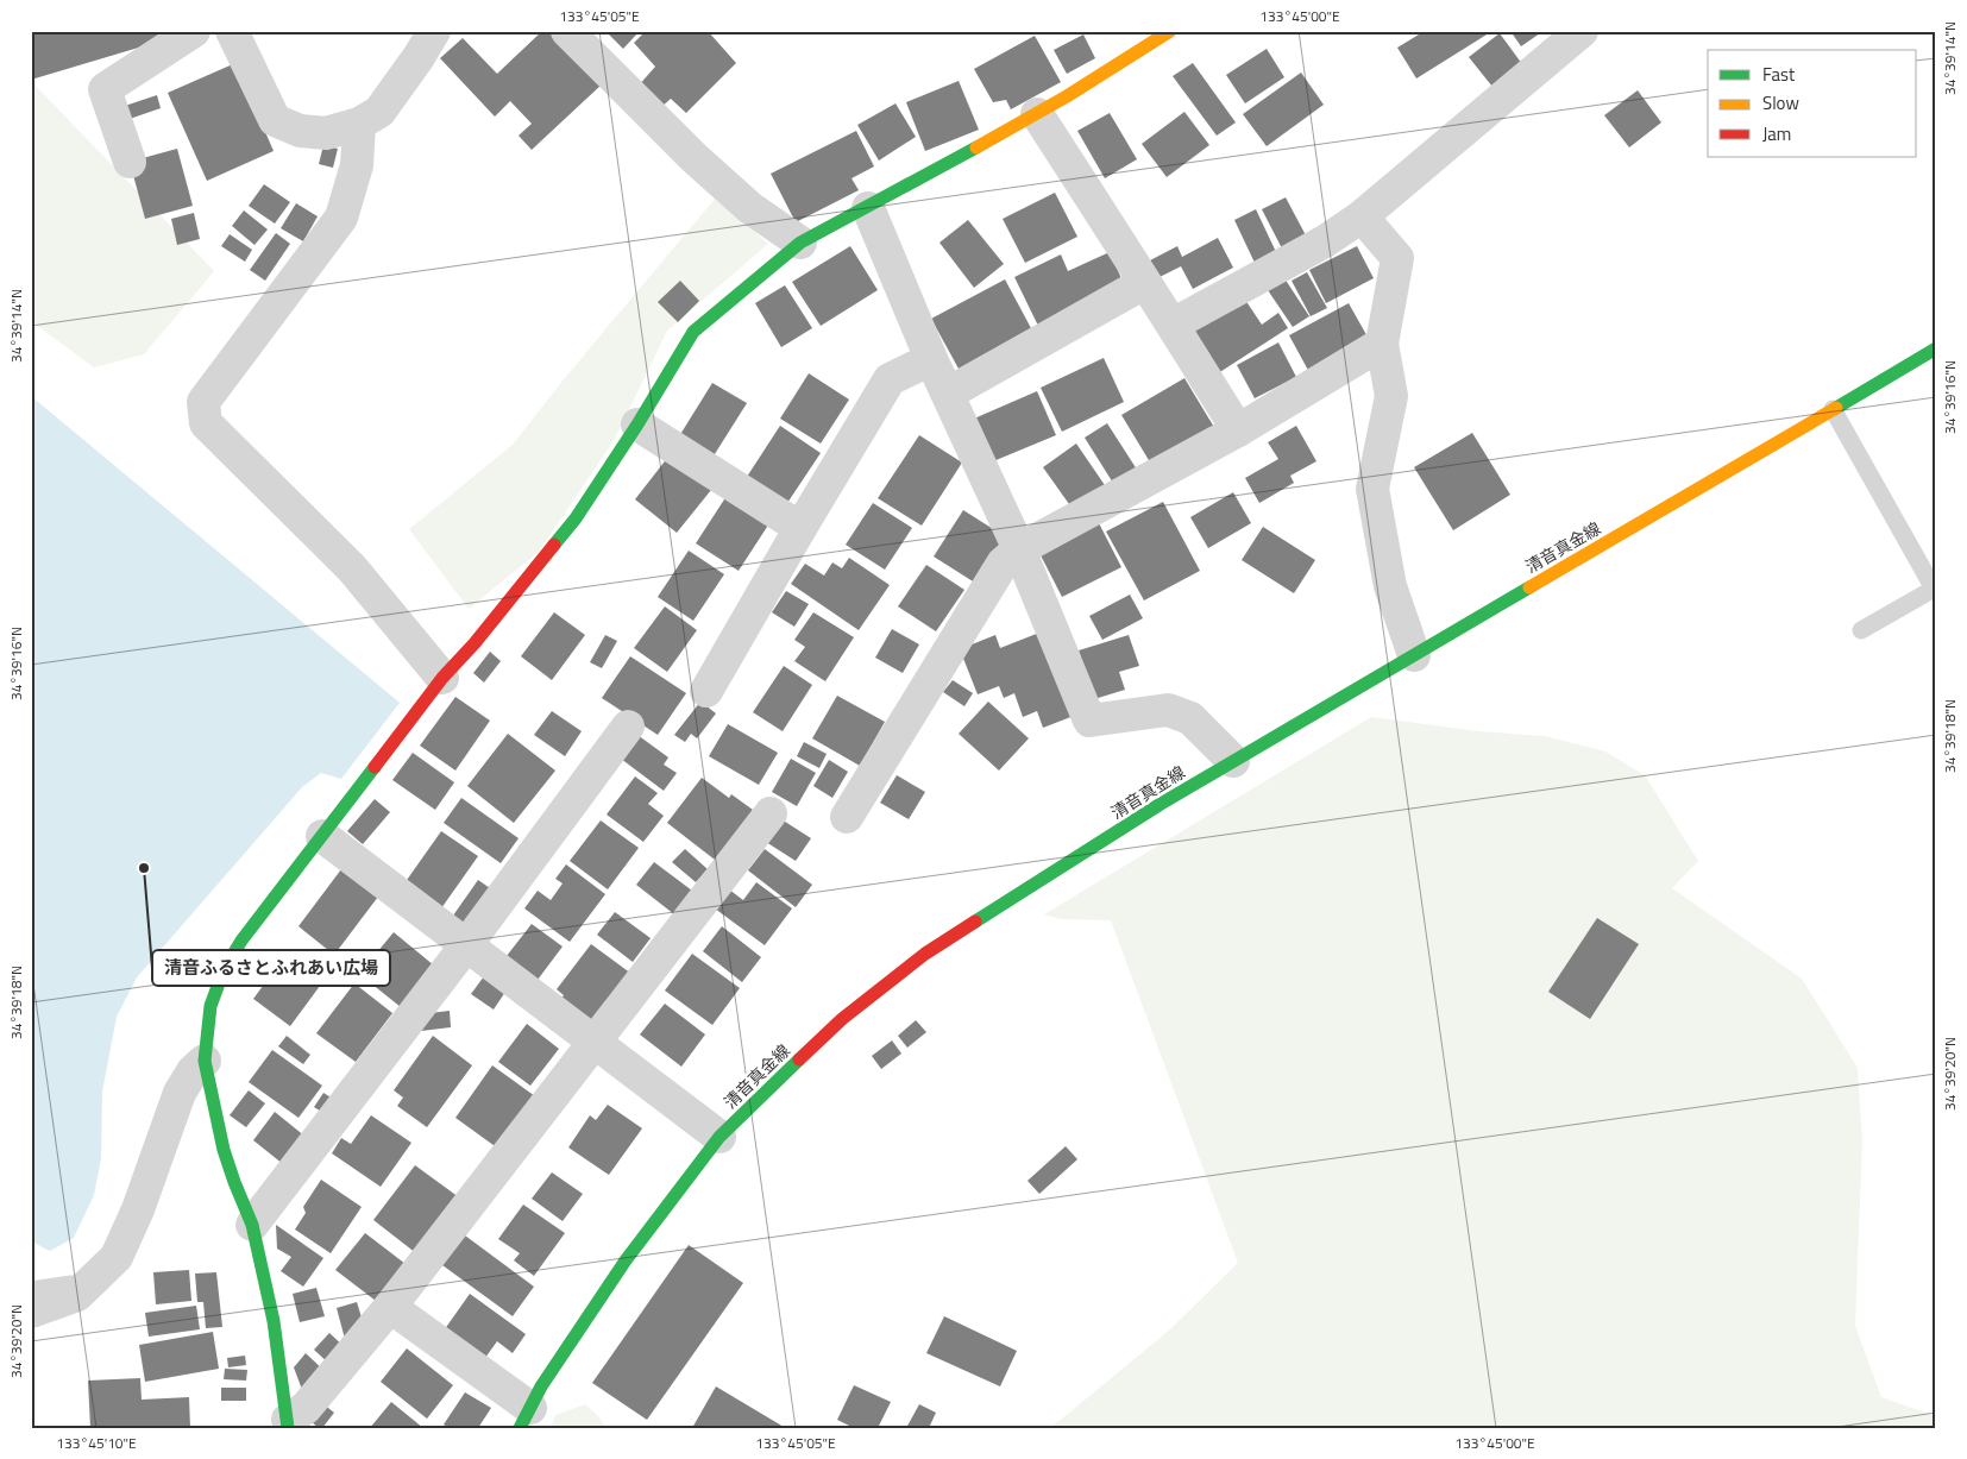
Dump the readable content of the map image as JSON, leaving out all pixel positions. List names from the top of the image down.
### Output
{
  "streets": {
    "street": ["清音真金線"]
  },
  "places": ["清音ふるさとふれあい広場"],
  "legend": ["Fast", "Slow", "Jam"],
  "coordinates": [
    "133°45'05\"E",
    "133°45'00\"E",
    "34°39'14\"N",
    "34°39'16\"N",
    "34°39'18\"N",
    "34°39'20\"N",
    "133°45'10\"E"
  ]
}
